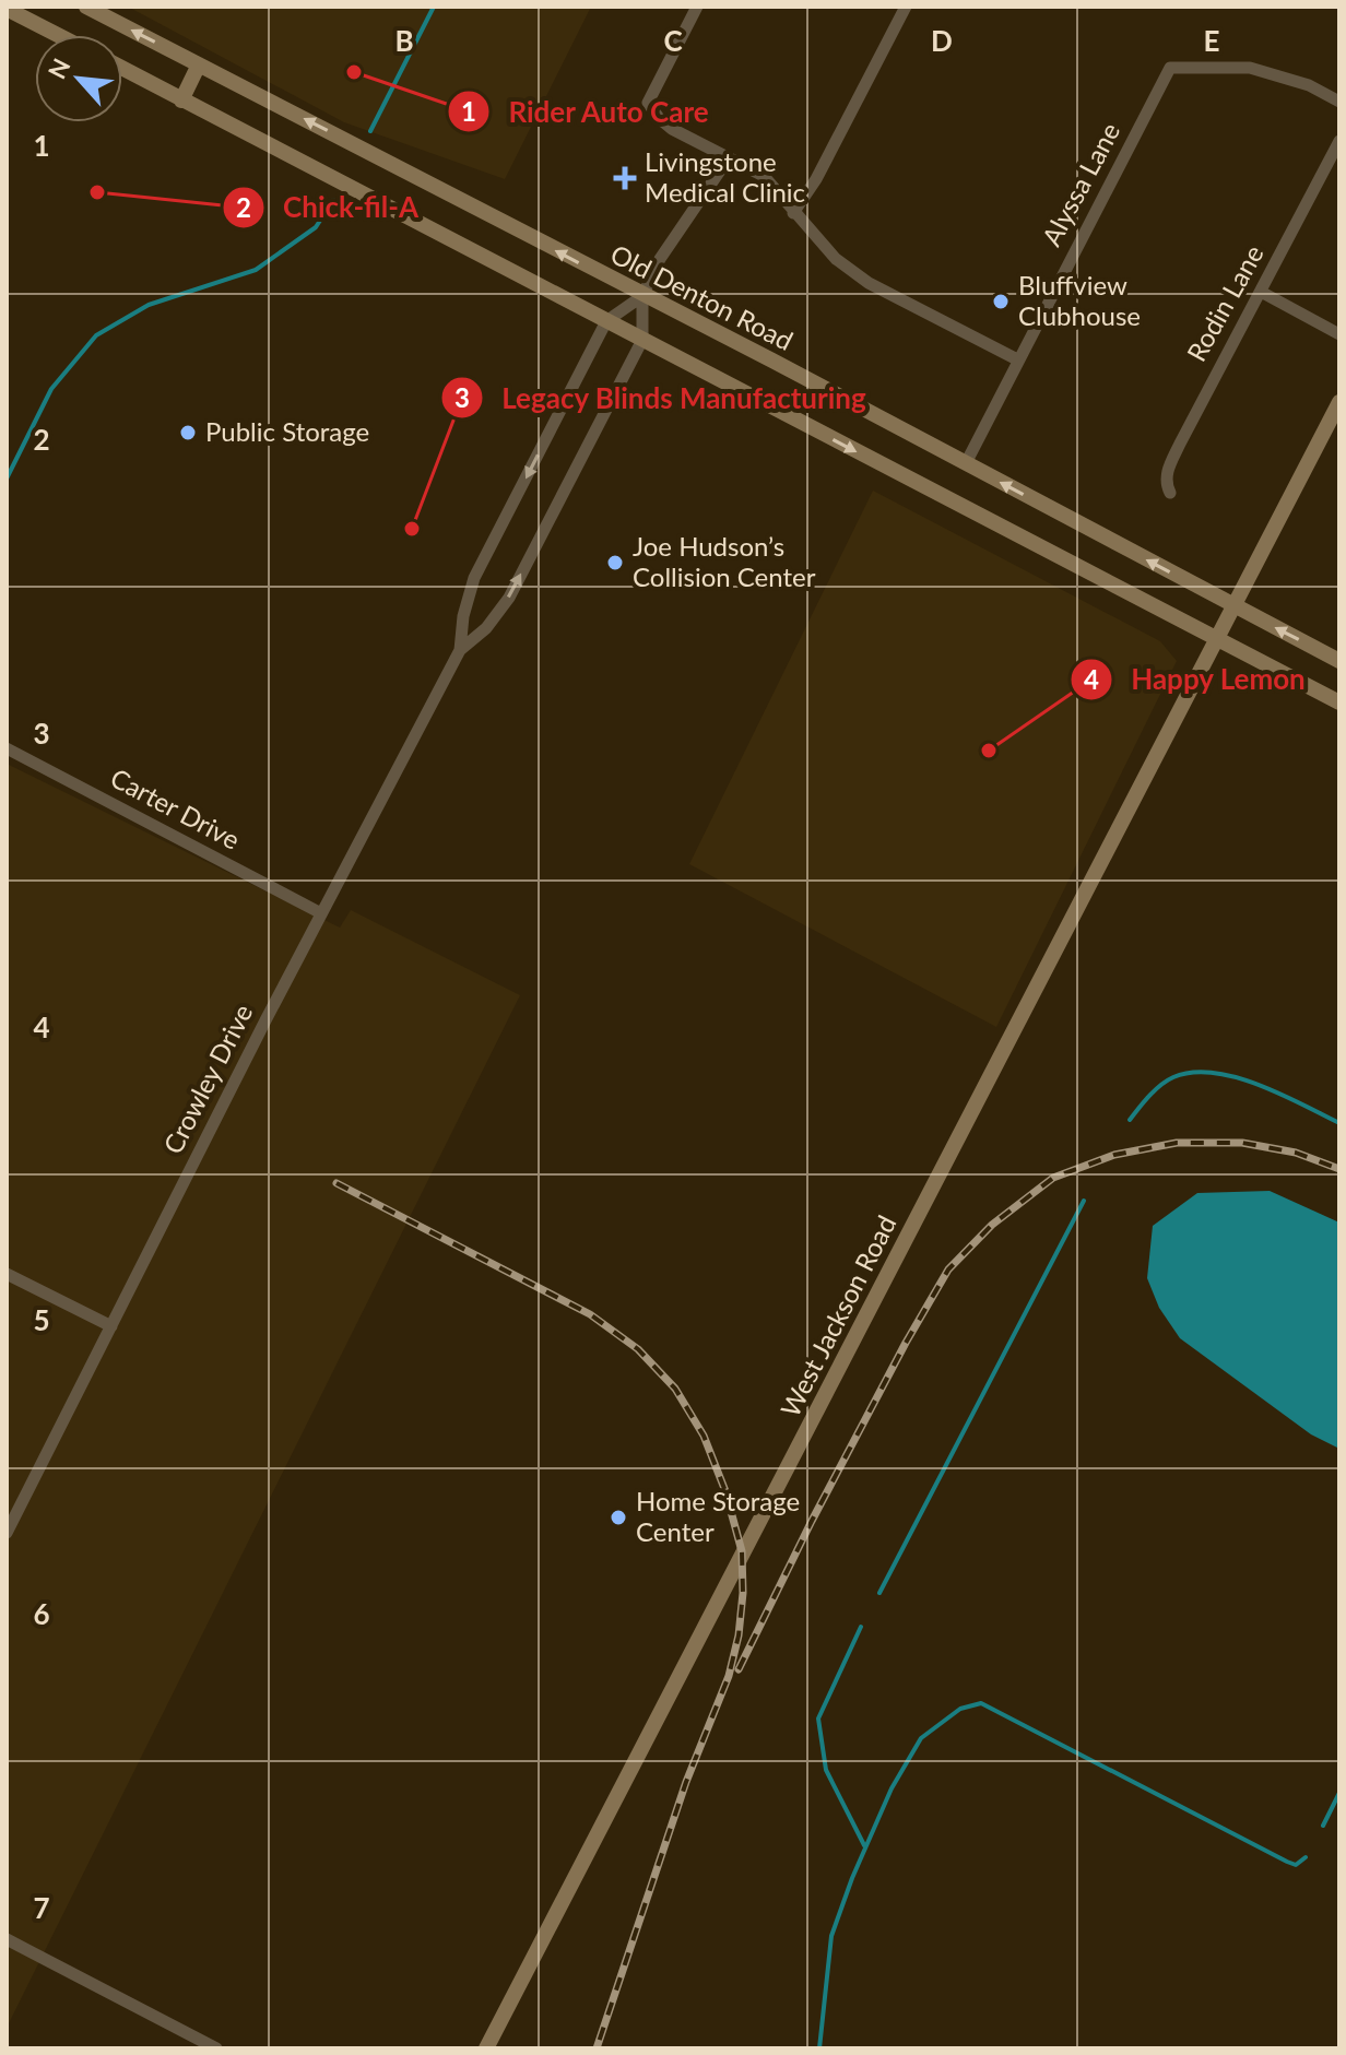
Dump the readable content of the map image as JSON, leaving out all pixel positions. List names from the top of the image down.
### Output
{
  "streets": {
    "main road": ["Old Denton Road", "West Jackson Road"],
    "street": [
      "Alyssa Lane",
      "Rodin Lane",
      "Carter Drive",
      "Crowley Drive"
    ]
  },
  "crossings": [
    ["Alyssa Lane", "Old Denton Road"],
    ["Old Denton Road", "Crowley Drive"],
    ["Old Denton Road", "West Jackson Road"],
    ["Carter Drive", "Crowley Drive"]
  ],
  "places": {
    "other": [
      "Rider Auto Care",
      "Chick-fil-A",
      "Bluffview Clubhouse",
      "Public Storage",
      "Legacy Blinds Manufacturing",
      "Joe Hudson’s Collision Center",
      "Happy Lemon",
      "Home Storage Center"
    ],
    "health": ["Livingstone Medical Clinic"]
  },
  "north": "top left",
  "grid": {
    "columns": [
      "B",
      "C",
      "D",
      "E"
    ],
    "rows": [
      "1",
      "2",
      "3",
      "4",
      "5",
      "6",
      "7"
    ]
  }
}
